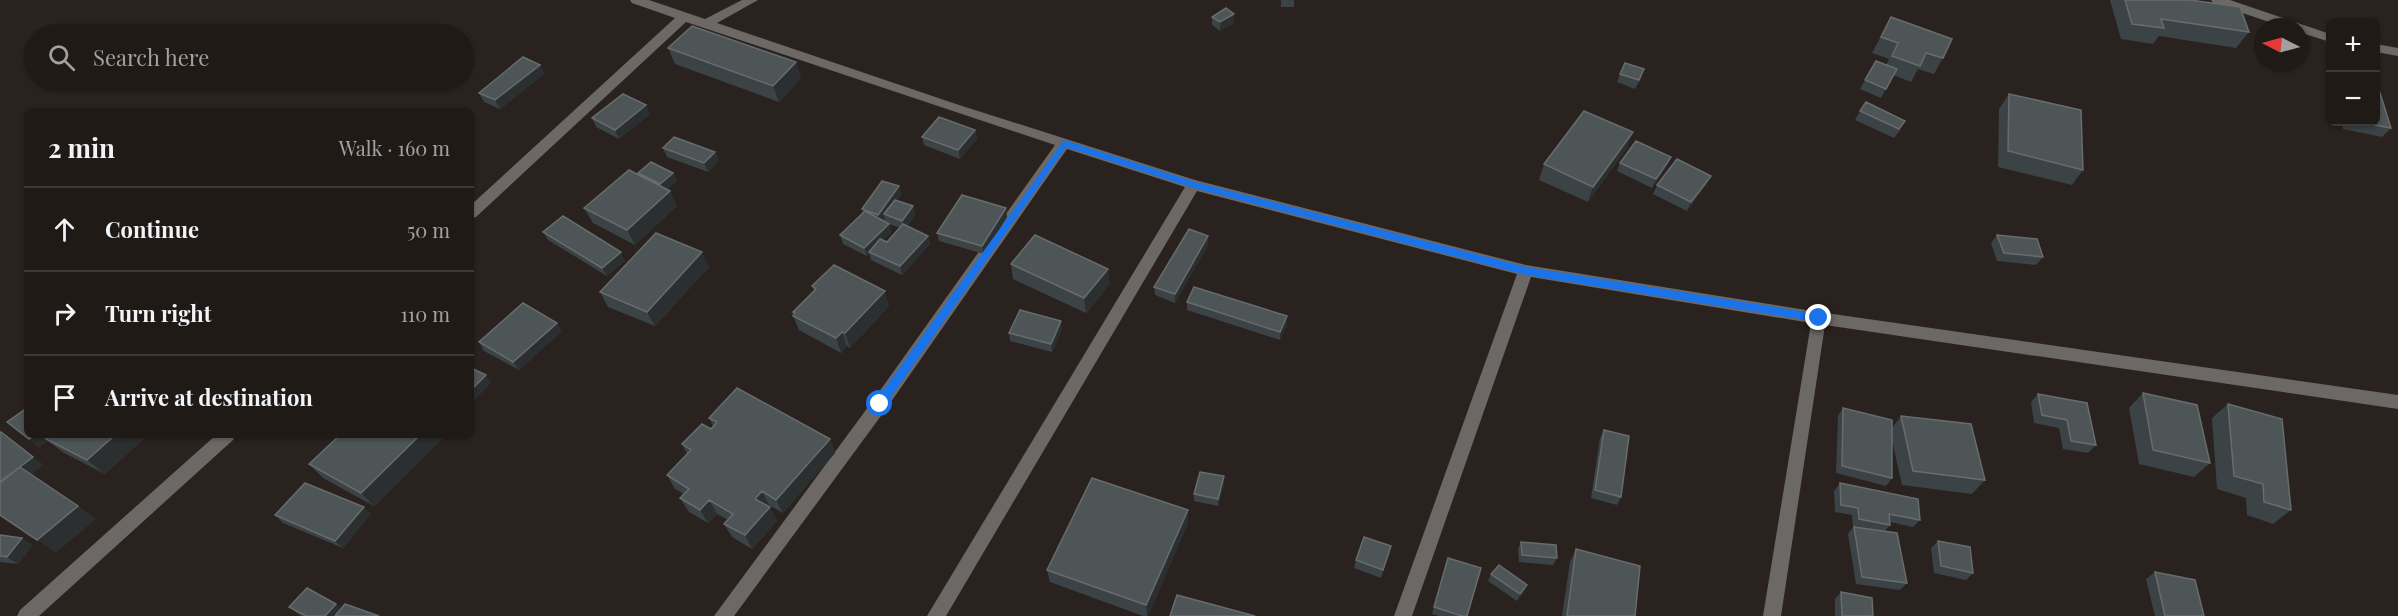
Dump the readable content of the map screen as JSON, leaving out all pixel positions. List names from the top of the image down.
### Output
{
  "north": "left",
  "page": {
    "map_buttons": ["+", "−"],
    "search": "Search here",
    "heading": ["2 min", "Walk · 160 m"],
    "list": [
      ["Continue", "50 m"],
      ["Turn right", "110 m"],
      "Arrive at destination"
    ]
  }
}
